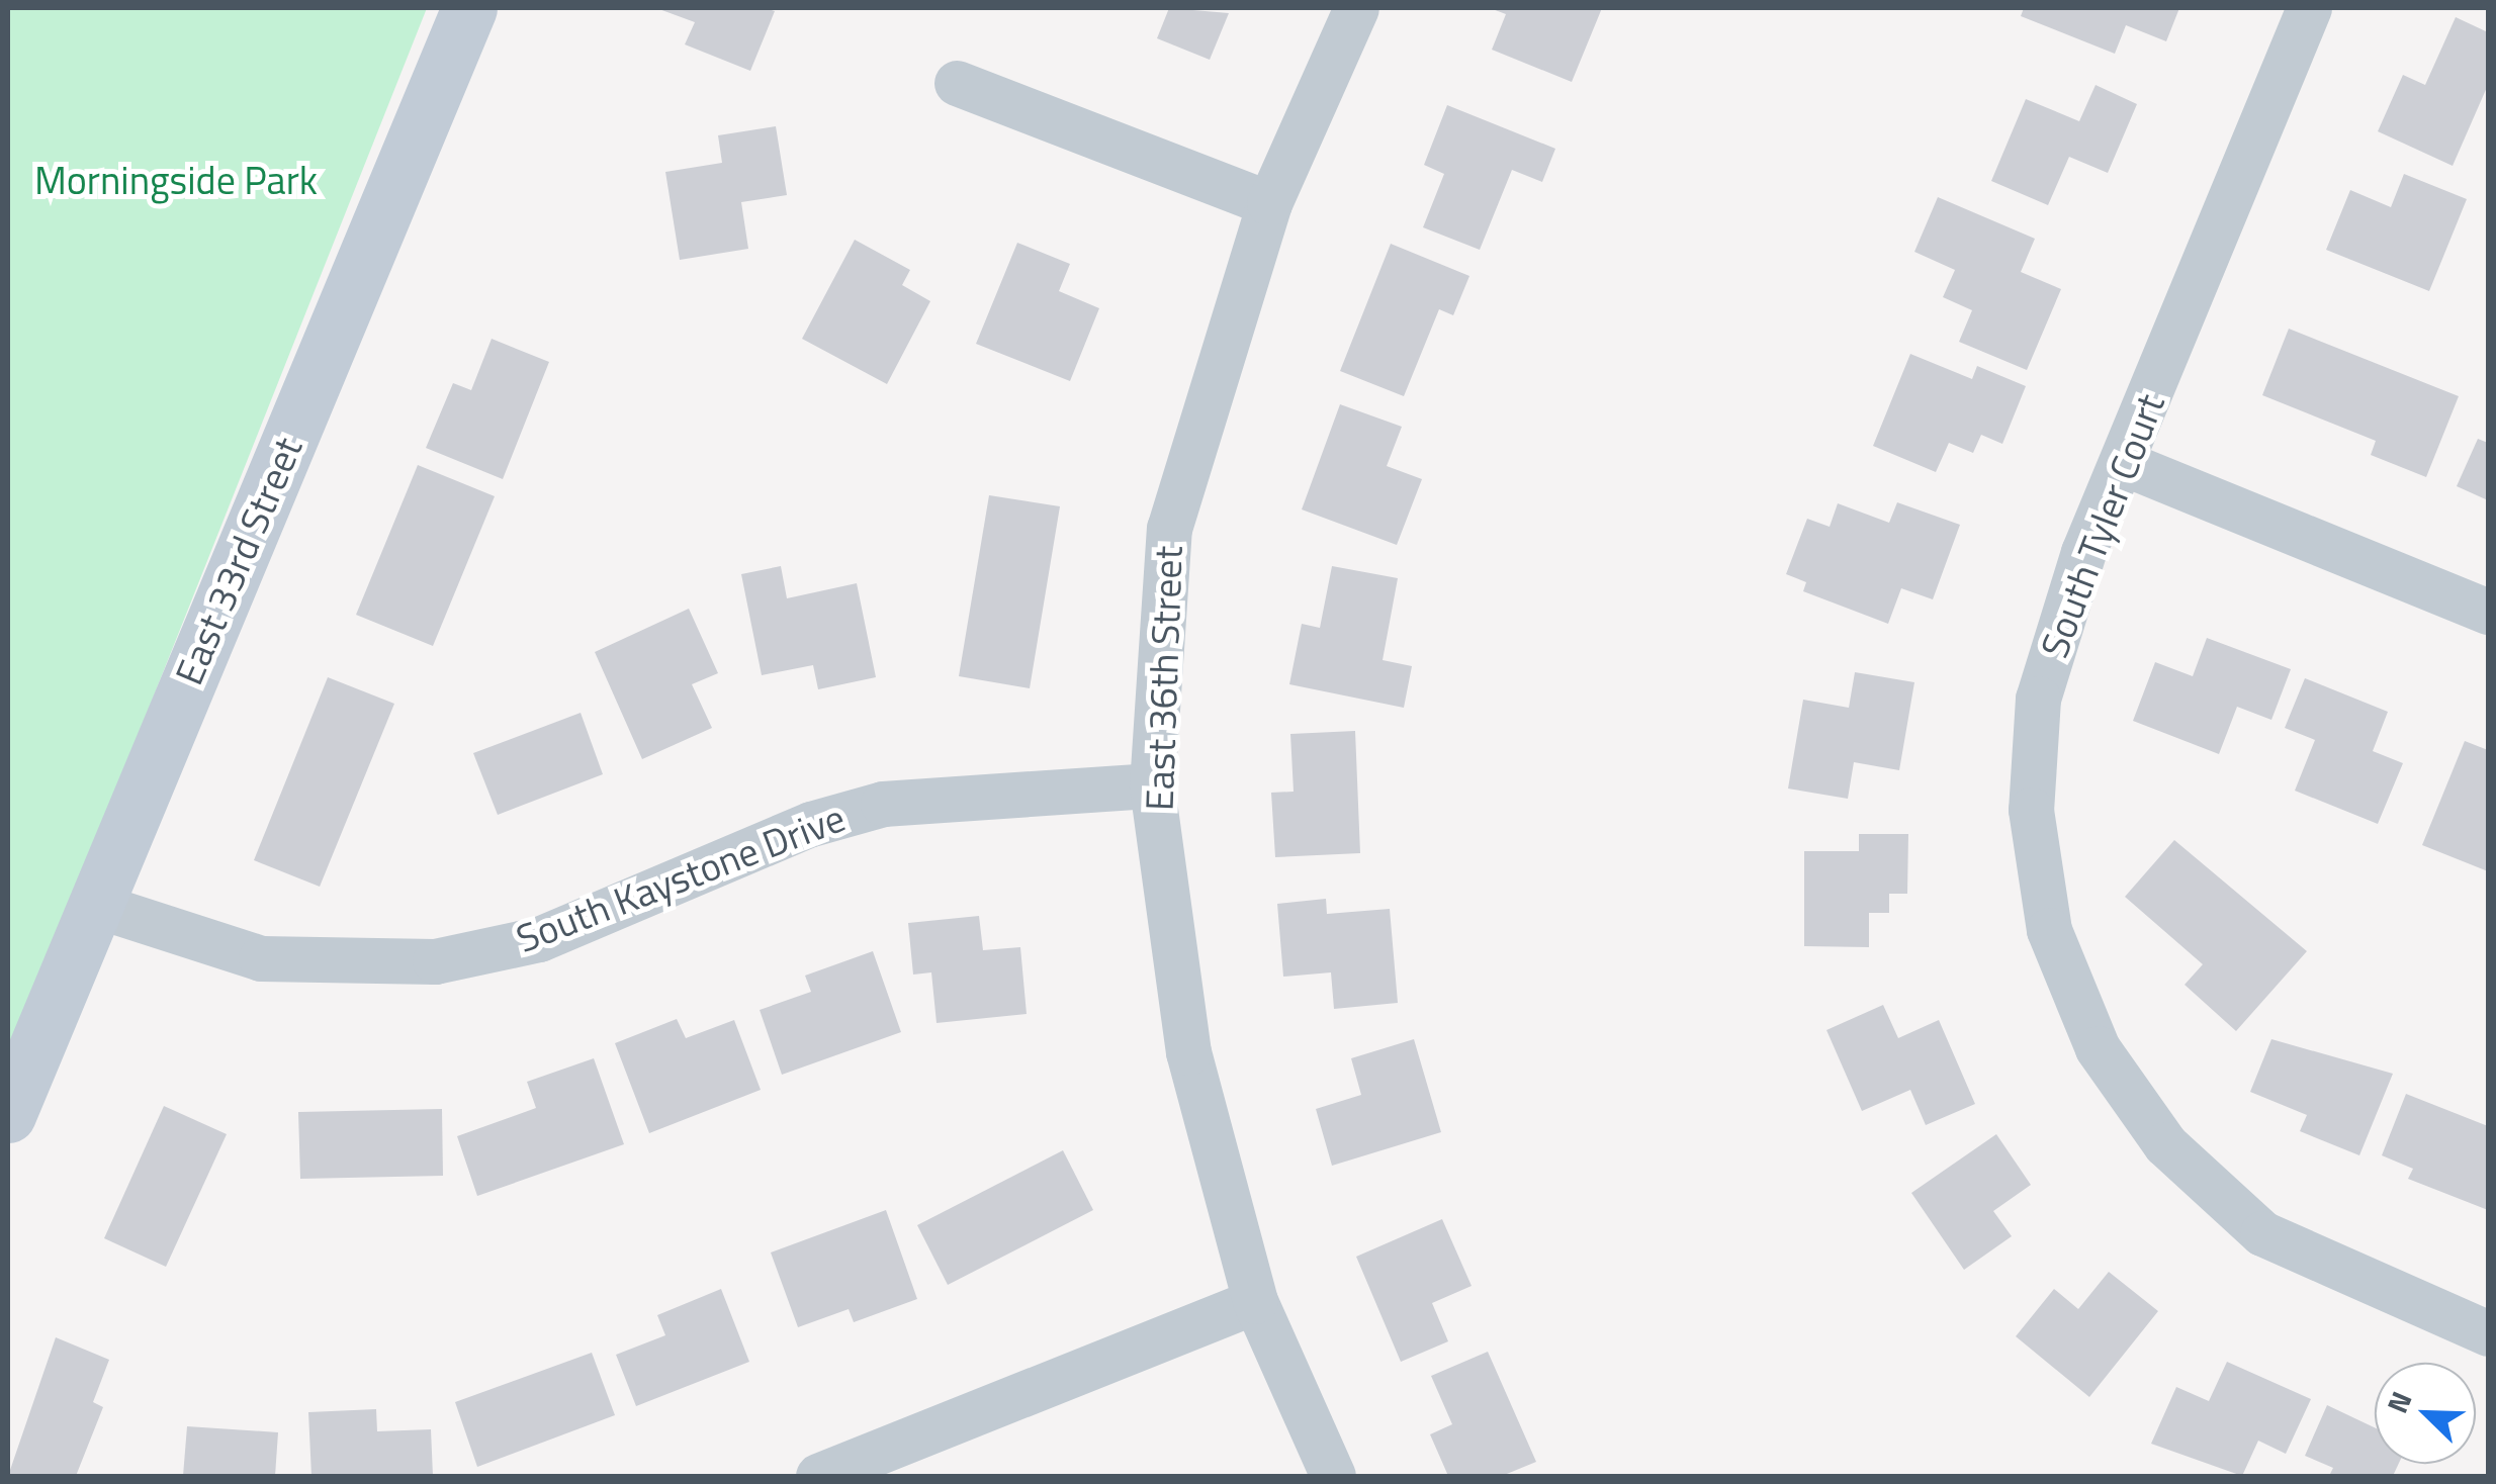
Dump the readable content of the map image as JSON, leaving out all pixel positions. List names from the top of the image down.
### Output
{
  "streets": {
    "street": [
      "South Tyler Court",
      "East 33rd Street",
      "East 36th Street",
      "South Kaystone Drive"
    ]
  },
  "crossings": [
    ["East 33rd Street", "South Kaystone Drive"],
    ["East 36th Street", "South Kaystone Drive"]
  ],
  "parks": ["Morningside Park"],
  "north": "top left"
}
